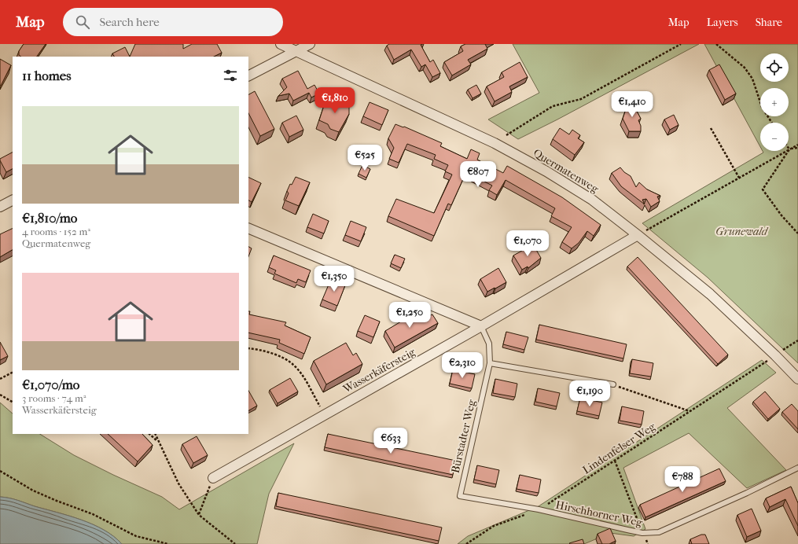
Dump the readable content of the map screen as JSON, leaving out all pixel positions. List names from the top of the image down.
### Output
{
  "streets": {
    "street": ["Quermatenweg", "Wasserkäfersteig"],
    "lane": ["Bürstadter Weg", "Hirschhorner Weg"],
    "path": ["Lindenfelser Weg"]
  },
  "crossings": [
    ["Quermatenweg", "Wasserkäfersteig"],
    ["Quermatenweg", "Lindenfelser Weg"],
    ["Wasserkäfersteig", "Bürstadter Weg"],
    ["Bürstadter Weg", "Hirschhorner Weg"],
    ["Lindenfelser Weg", "Hirschhorner Weg"]
  ],
  "parks": ["Grunewald"],
  "page": {
    "header": "Map",
    "search": "Search here",
    "nav": ["Map", "Layers", "Share"],
    "map_buttons": ["+", "−"],
    "heading": "11 homes",
    "price": [
      "€1,810",
      "€1,410",
      "€525",
      "€807",
      "€1,070",
      "€1,350",
      "€1,250",
      "€2,310",
      "€1,190",
      "€633",
      "€788"
    ],
    "list": [
      {
        "name": "€1,810/mo",
        "note": "4 rooms · 152 m² · Quermatenweg"
      },
      {
        "name": "€1,070/mo",
        "note": "3 rooms · 74 m² · Wasserkäfersteig"
      }
    ]
  }
}
